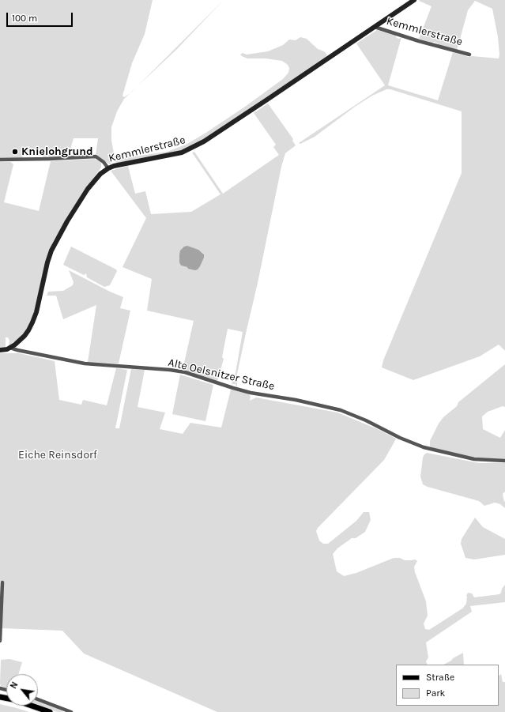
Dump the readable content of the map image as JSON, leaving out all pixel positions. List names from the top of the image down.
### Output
{
  "streets": {
    "street": ["Kemmlerstraße", "Alte Oelsnitzer Straße"]
  },
  "crossings": [
    ["Kemmlerstraße", "Alte Oelsnitzer Straße"]
  ],
  "parks": ["Eiche Reinsdorf"],
  "places": ["Knielohgrund"],
  "legend": ["Straße", "Park"],
  "scale_bar": "100 m",
  "north": "top left"
}
